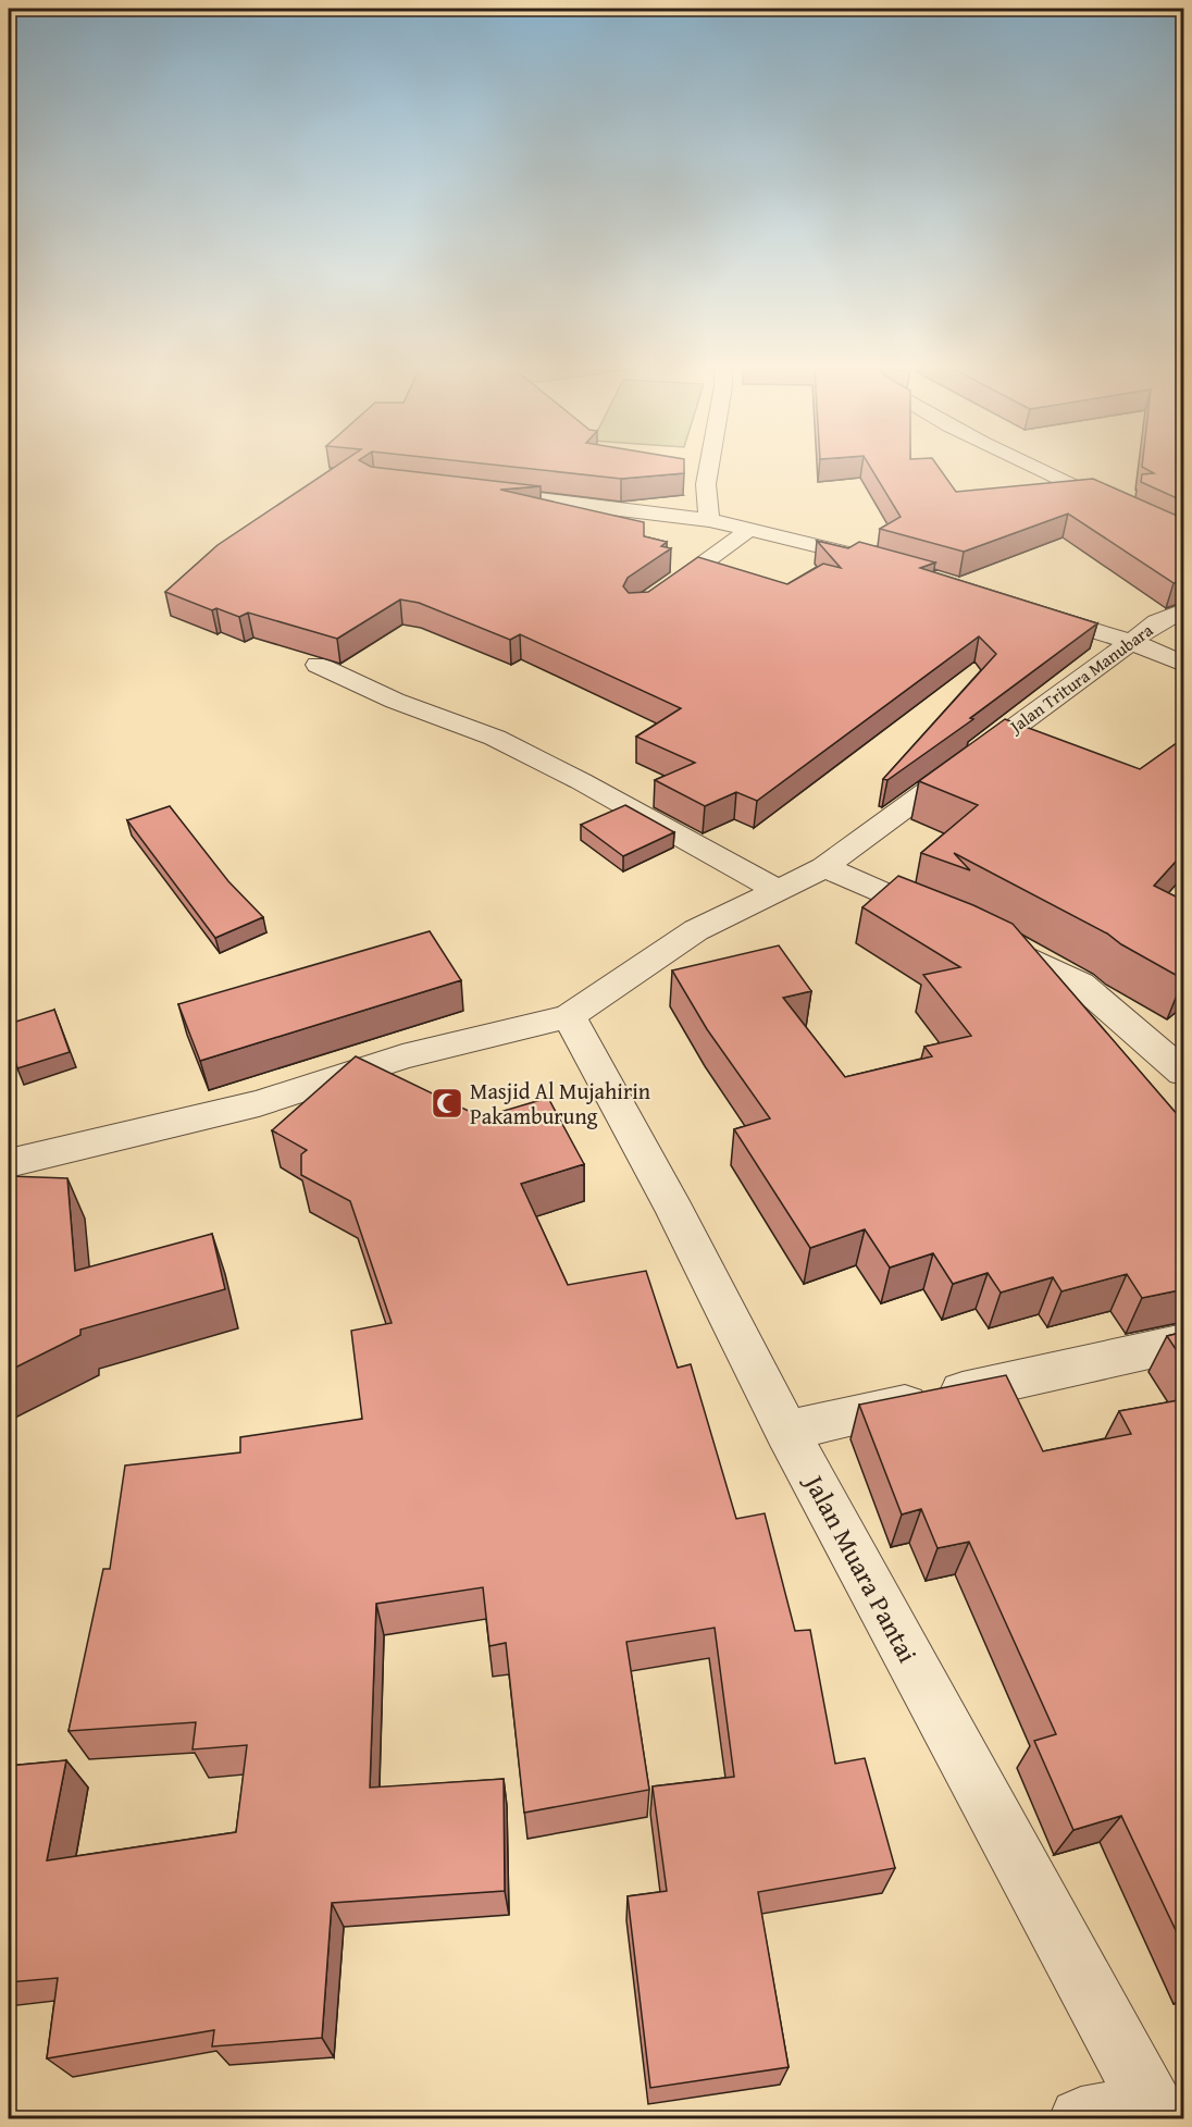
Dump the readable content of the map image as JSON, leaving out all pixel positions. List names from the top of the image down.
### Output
{
  "streets": {
    "street": ["Jalan Tritura Manubara", "Jalan Muara Pantai"]
  },
  "crossings": [
    ["Jalan Tritura Manubara", "Jalan Muara Pantai"]
  ],
  "places": {
    "mosque": ["Masjid Al Mujahirin Pakamburung"]
  }
}
